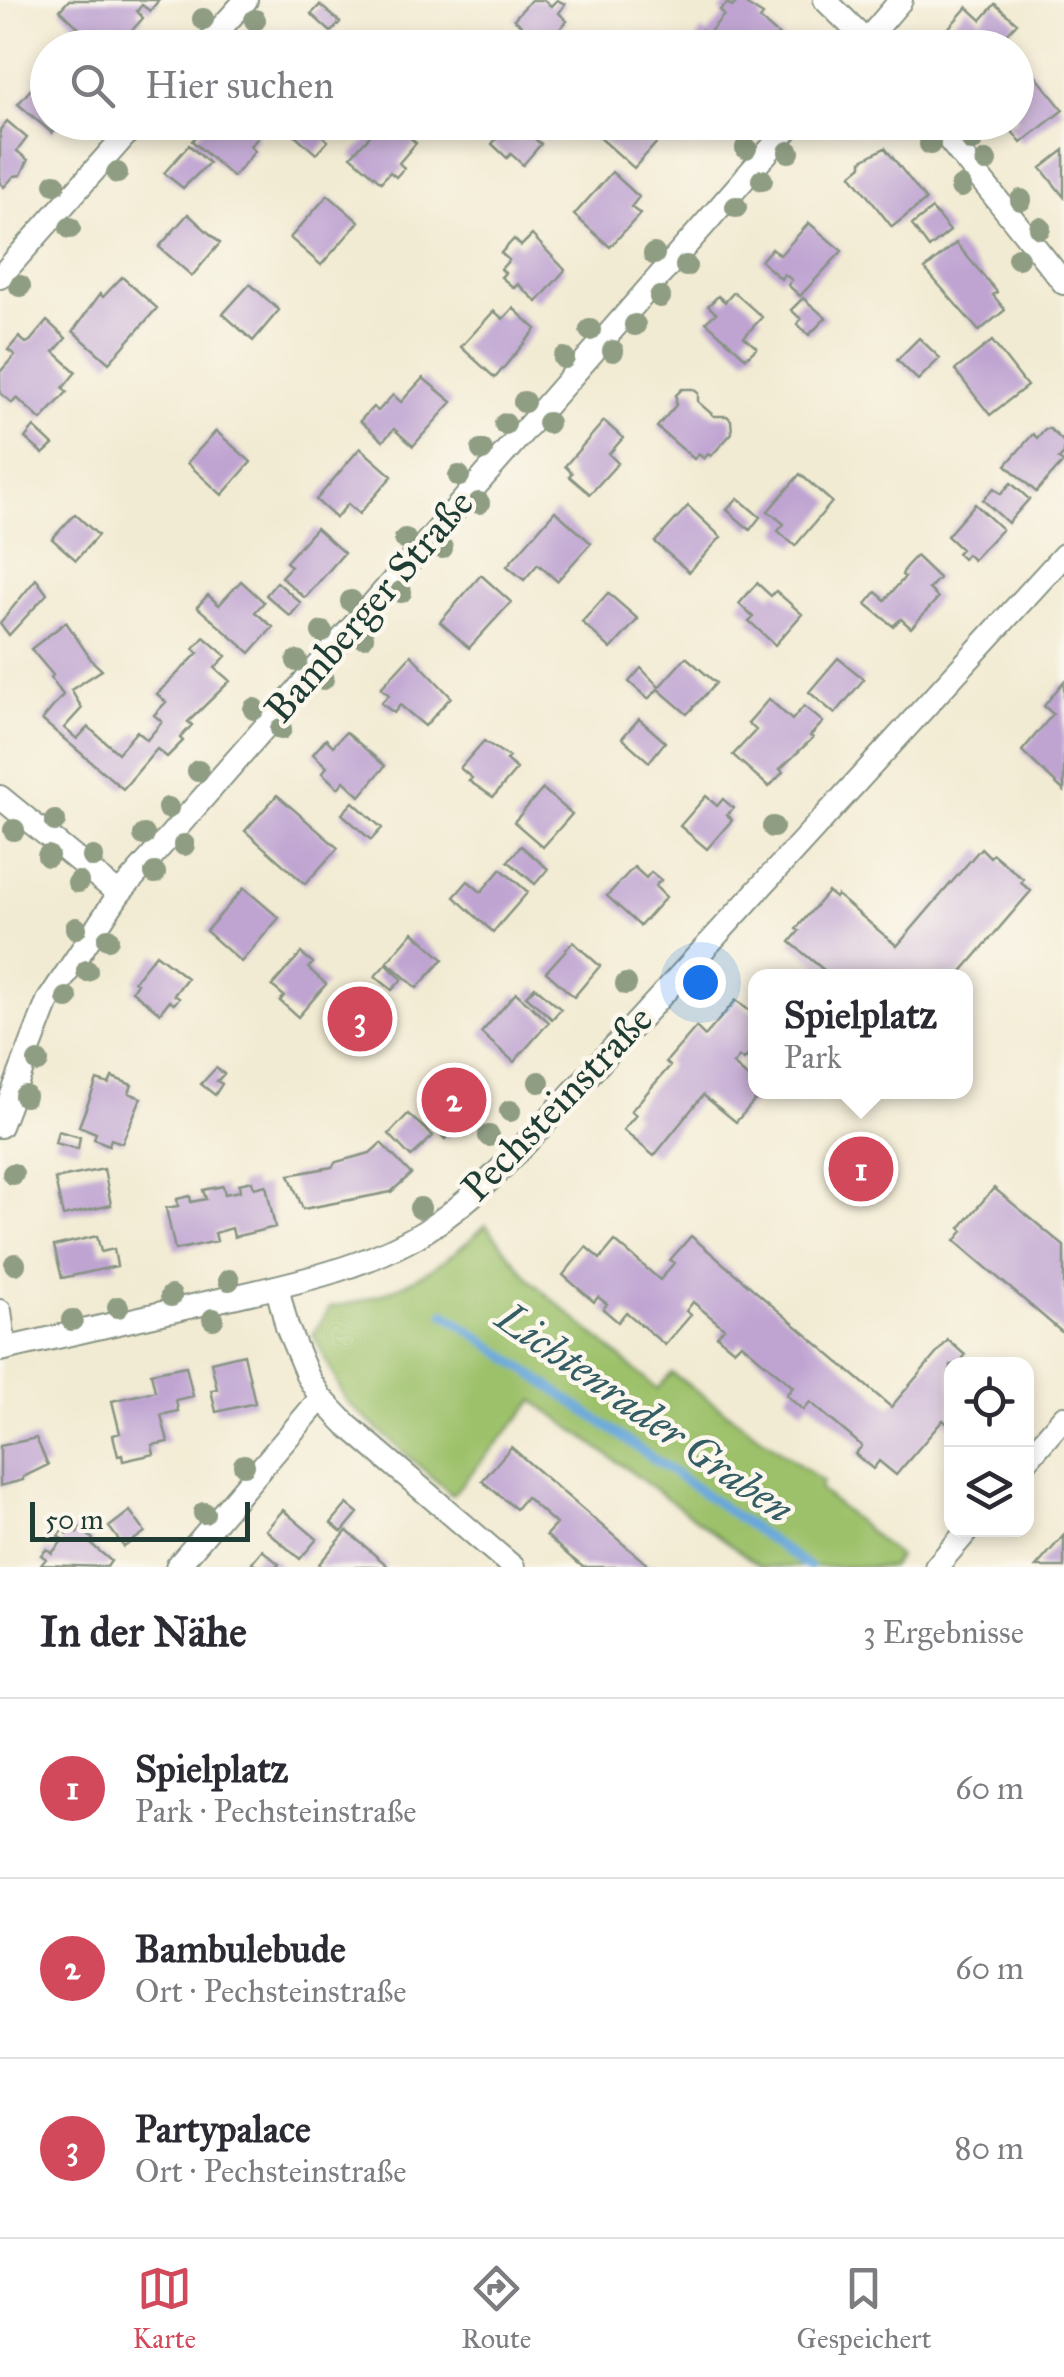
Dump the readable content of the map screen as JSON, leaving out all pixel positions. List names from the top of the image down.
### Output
{
  "streets": {
    "street": ["Bamberger Straße", "Pechsteinstraße"]
  },
  "water": ["Lichtenrader Graben"],
  "scale_bar": "50 m",
  "page": {
    "search": "Hier suchen",
    "popup": ["Spielplatz", "Park"],
    "pins": ["3", "2", "1"],
    "scale": "50 m",
    "heading": ["In der Nähe", "3 Ergebnisse"],
    "list": [
      {
        "mark": "1",
        "name": "Spielplatz",
        "note": "Park · Pechsteinstraße",
        "value": "60 m"
      },
      {
        "mark": "2",
        "name": "Bambulebude",
        "note": "Ort · Pechsteinstraße",
        "value": "60 m"
      },
      {
        "mark": "3",
        "name": "Partypalace",
        "note": "Ort · Pechsteinstraße",
        "value": "80 m"
      }
    ],
    "nav": ["Karte", "Route", "Gespeichert"]
  }
}
